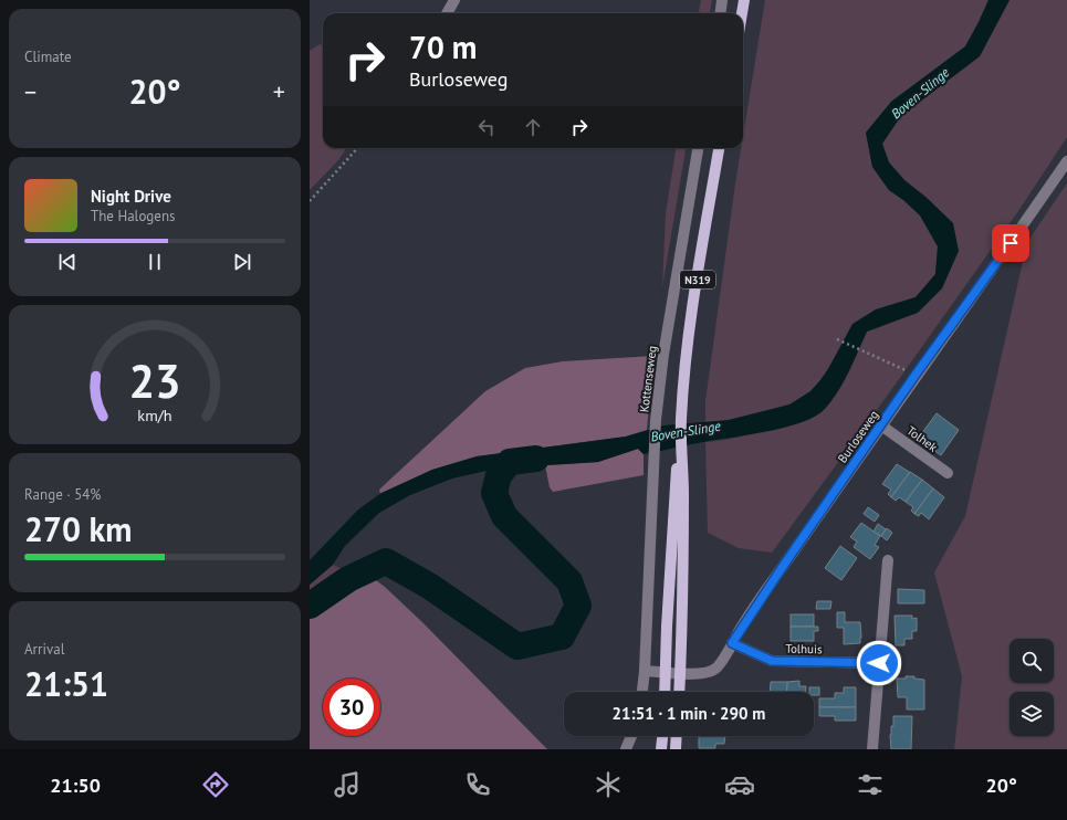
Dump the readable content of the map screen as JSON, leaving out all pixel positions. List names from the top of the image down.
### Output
{
  "streets": {
    "main road": ["N319"],
    "street": [
      "Kottenseweg",
      "Burloseweg",
      "Tolhek",
      "Tolhuis"
    ]
  },
  "crossings": [
    ["N319", "Burloseweg"],
    ["Kottenseweg", "Burloseweg"],
    ["Burloseweg", "Tolhek"],
    ["Burloseweg", "Tolhuis"]
  ],
  "water": ["Boven-Slinge"],
  "page": {
    "tile": [
      "Climate",
      ["Range · 54%", "270 km"],
      ["Arrival", "21:51"]
    ],
    "turn": ["70 m", "Burloseweg"],
    "heat": ["−", "20°", "+"],
    "song": ["Night Drive", "The Halogens"],
    "limit": "30",
    "trip": "21:51 · 1 min · 290 m",
    "tabs": ["21:50", "20°"],
    "gauge": ["23", "km/h"]
  }
}
